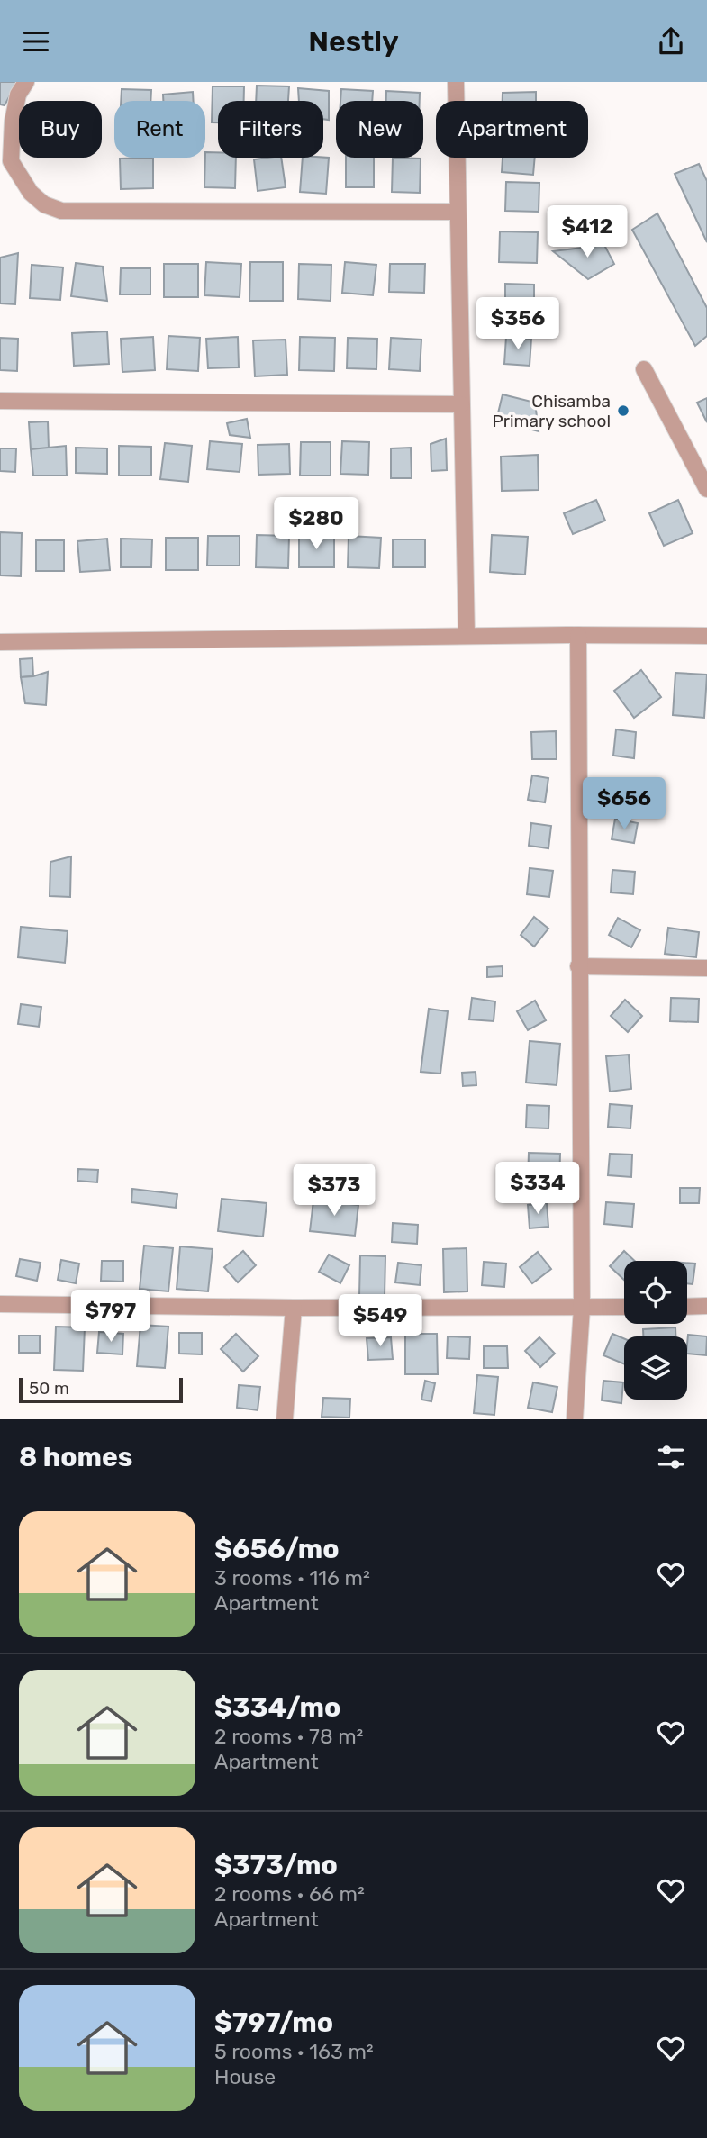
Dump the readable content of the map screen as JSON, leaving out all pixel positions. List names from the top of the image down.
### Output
{
  "places": ["Chisamba Primary school"],
  "scale_bar": "50 m",
  "page": {
    "header": "Nestly",
    "chip": [
      "Buy",
      "Rent",
      "Filters",
      "New",
      "Apartment"
    ],
    "price": [
      "$412",
      "$356",
      "$280",
      "$656",
      "$334",
      "$373",
      "$797",
      "$549"
    ],
    "scale": "50 m",
    "heading": "8 homes",
    "list": [
      {
        "name": "$656/mo",
        "note": "3 rooms · 116 m² · Apartment"
      },
      {
        "name": "$334/mo",
        "note": "2 rooms · 78 m² · Apartment"
      },
      {
        "name": "$373/mo",
        "note": "2 rooms · 66 m² · Apartment"
      },
      {
        "name": "$797/mo",
        "note": "5 rooms · 163 m² · House"
      }
    ]
  }
}
